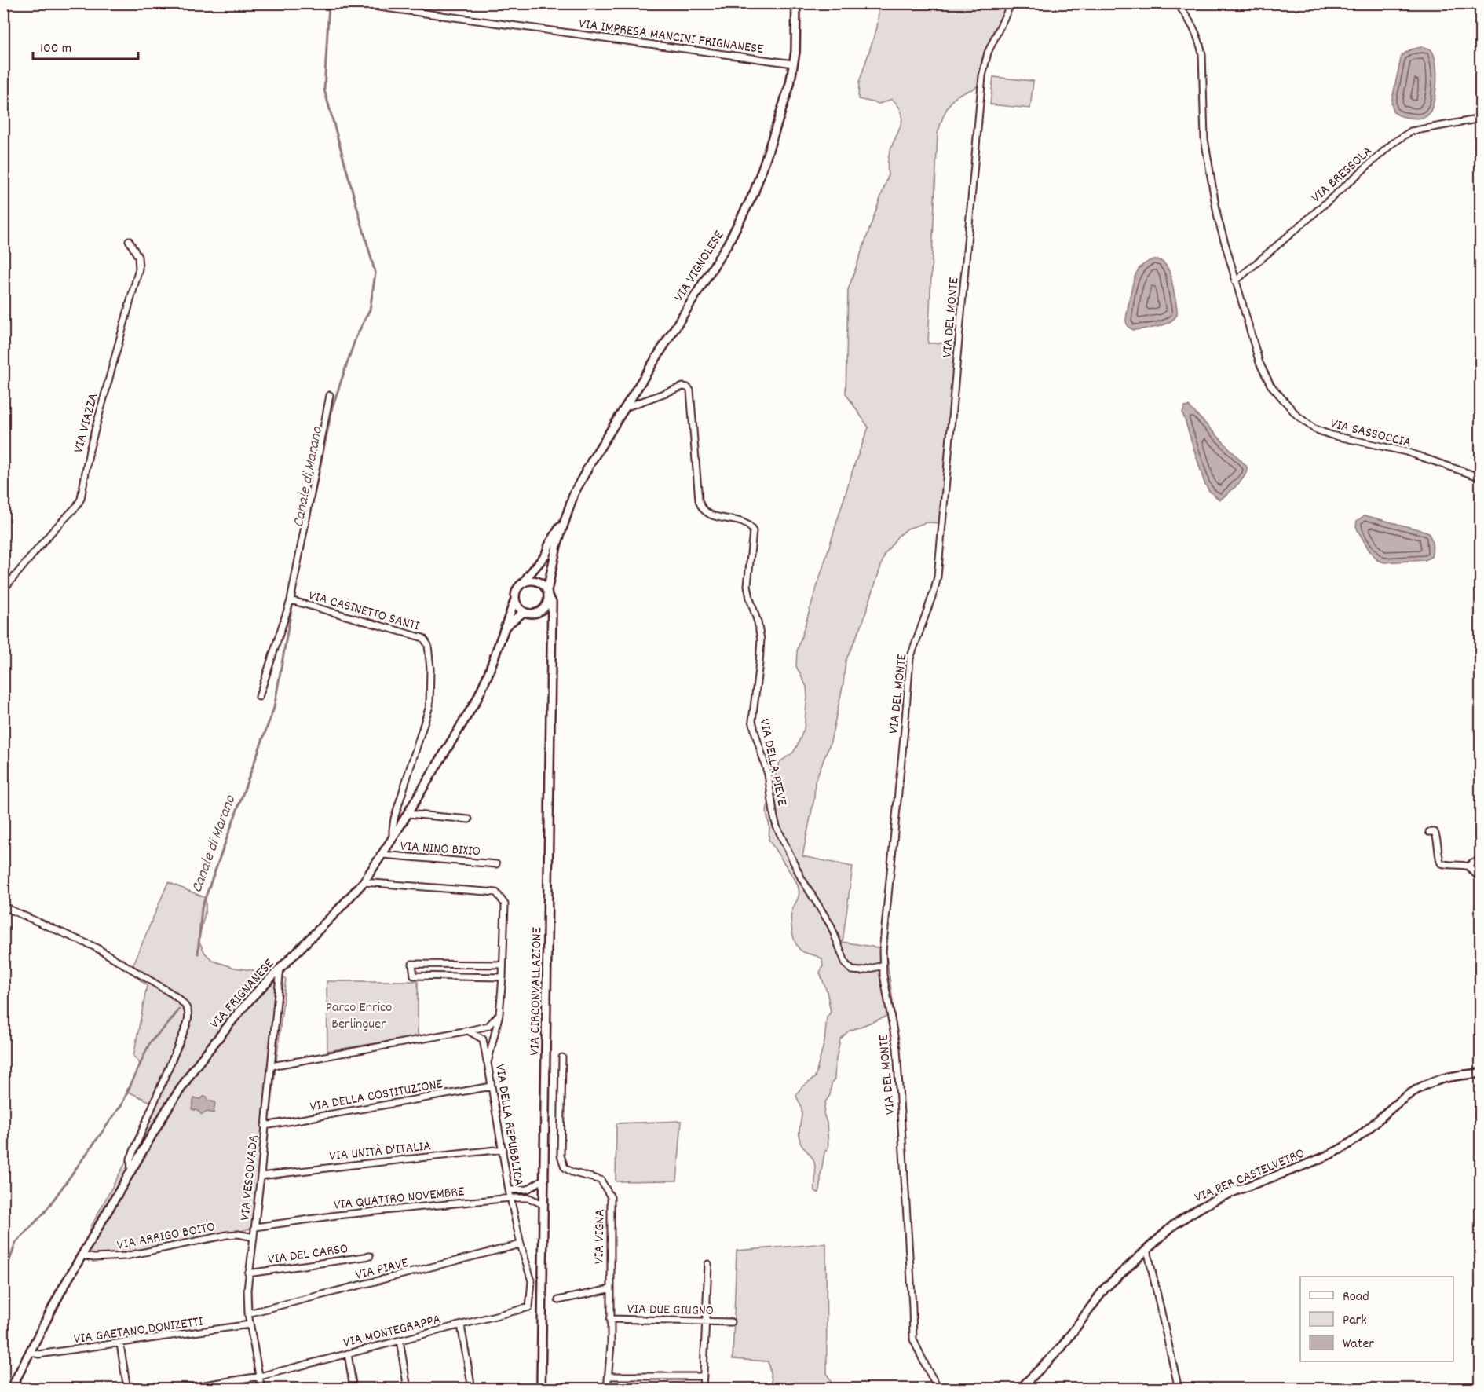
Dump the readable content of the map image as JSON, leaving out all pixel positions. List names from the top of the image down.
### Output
{
  "streets": {
    "main road": [
      "VIA VIGNOLESE",
      "VIA CIRCONVALLAZIONE",
      "VIA FRIGNANESE",
      "VIA PER CASTELVETRO"
    ],
    "street": [
      "VIA IMPRESA MANCINI FRIGNANESE",
      "VIA BRESSOLA",
      "VIA DEL MONTE",
      "VIA VIAZZA",
      "VIA SASSOCCIA",
      "VIA CASINETTO SANTI",
      "VIA DELLA PIEVE",
      "VIA NINO BIXIO",
      "VIA DELLA COSTITUZIONE",
      "VIA DELLA REPUBBLICA",
      "VIA UNITÀ D'ITALIA",
      "VIA VESCOVADA",
      "VIA QUATTRO NOVEMBRE",
      "VIA ARRIGO BOITO",
      "VIA VIGNA",
      "VIA DEL CARSO",
      "VIA PIAVE",
      "VIA DUE GIUGNO",
      "VIA GAETANO DONIZETTI",
      "VIA MONTEGRAPPA"
    ]
  },
  "crossings": [
    ["VIA IMPRESA MANCINI FRIGNANESE", "VIA VIGNOLESE"],
    ["VIA BRESSOLA", "VIA SASSOCCIA"],
    ["VIA VIGNOLESE", "VIA DELLA PIEVE"],
    ["VIA VIGNOLESE", "VIA CIRCONVALLAZIONE"],
    ["VIA DEL MONTE", "VIA DELLA PIEVE"],
    ["VIA CASINETTO SANTI", "VIA FRIGNANESE"],
    ["VIA NINO BIXIO", "VIA FRIGNANESE"],
    ["VIA CIRCONVALLAZIONE", "VIA FRIGNANESE"],
    ["VIA CIRCONVALLAZIONE", "VIA QUATTRO NOVEMBRE"],
    ["VIA FRIGNANESE", "VIA DELLA REPUBBLICA"],
    ["VIA FRIGNANESE", "VIA VESCOVADA"],
    ["VIA FRIGNANESE", "VIA ARRIGO BOITO"],
    ["VIA FRIGNANESE", "VIA GAETANO DONIZETTI"],
    ["VIA DELLA COSTITUZIONE", "VIA DELLA REPUBBLICA"],
    ["VIA DELLA COSTITUZIONE", "VIA VESCOVADA"],
    ["VIA DELLA REPUBBLICA", "VIA UNITÀ D'ITALIA"],
    ["VIA DELLA REPUBBLICA", "VIA QUATTRO NOVEMBRE"],
    ["VIA DELLA REPUBBLICA", "VIA PIAVE"],
    ["VIA DELLA REPUBBLICA", "VIA MONTEGRAPPA"],
    ["VIA UNITÀ D'ITALIA", "VIA VESCOVADA"],
    ["VIA VESCOVADA", "VIA QUATTRO NOVEMBRE"],
    ["VIA VESCOVADA", "VIA ARRIGO BOITO"],
    ["VIA VESCOVADA", "VIA DEL CARSO"],
    ["VIA VESCOVADA", "VIA PIAVE"],
    ["VIA VESCOVADA", "VIA GAETANO DONIZETTI"],
    ["VIA VESCOVADA", "VIA MONTEGRAPPA"],
    ["VIA VIGNA", "VIA DUE GIUGNO"]
  ],
  "water": ["Canale di Marano"],
  "parks": ["Parco Enrico Berlinguer"],
  "legend": ["Road", "Park", "Water"],
  "scale_bar": "100 m"
}
